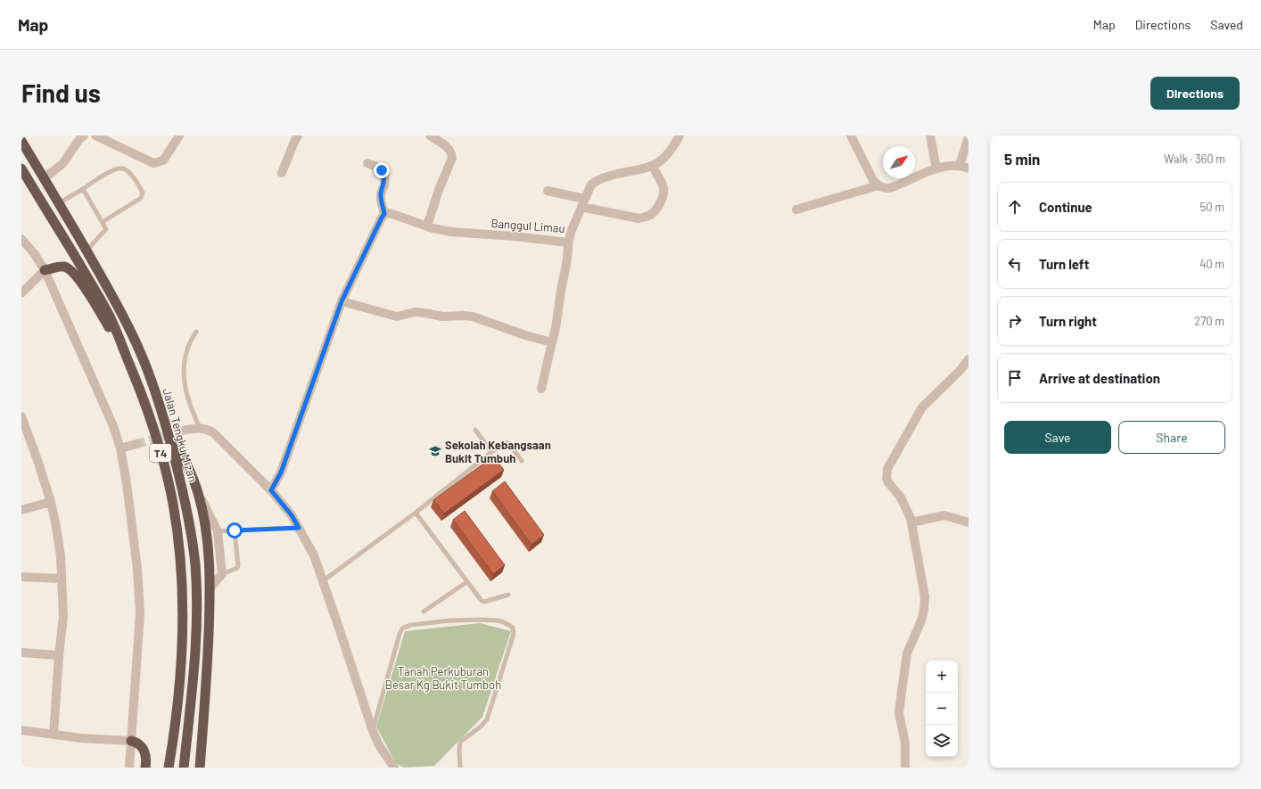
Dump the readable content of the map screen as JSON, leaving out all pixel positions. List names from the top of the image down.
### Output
{
  "streets": {
    "highway": ["Jalan Tengku Mizan", "T4"],
    "street": ["Banggul Limau"]
  },
  "parks": ["Tanah Perkuburan Besar Kg Bukit Tumboh"],
  "places": {
    "school or university": ["Sekolah Kebangsaan Bukit Tumbuh"]
  },
  "north": "top right",
  "page": {
    "header": "Map",
    "nav": ["Map", "Directions", "Saved"],
    "buttons": [
      "Directions",
      ["Save", "Share"]
    ],
    "title": "Find us",
    "heading": ["5 min", "Walk · 360 m"],
    "list": [
      ["Continue", "50 m"],
      ["Turn left", "40 m"],
      ["Turn right", "270 m"],
      "Arrive at destination"
    ],
    "map_buttons": ["+", "−"]
  }
}
